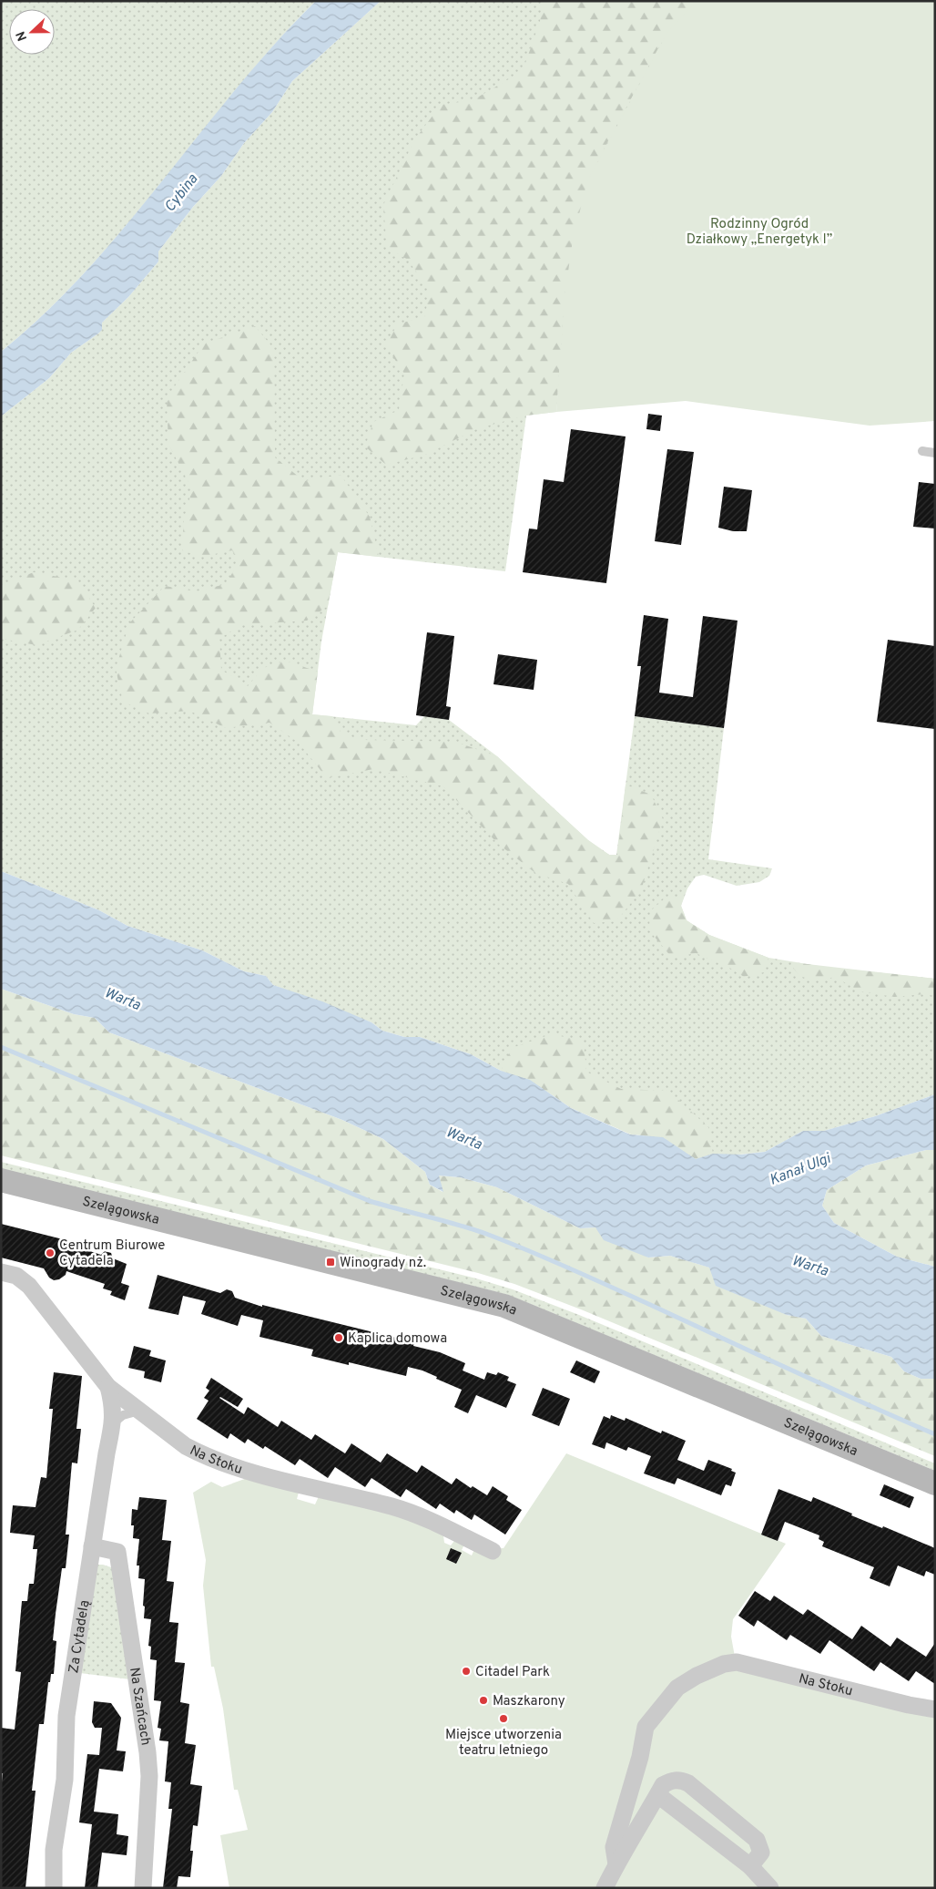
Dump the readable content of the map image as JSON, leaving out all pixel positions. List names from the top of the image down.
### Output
{
  "streets": {
    "street": [
      "Szelągowska",
      "Na Stoku",
      "Za Cytadelą",
      "Na Szańcach"
    ]
  },
  "crossings": [
    ["Na Stoku", "Za Cytadelą"],
    ["Za Cytadelą", "Na Szańcach"]
  ],
  "water": ["Cybina", "Warta", "Kanał Ulgi"],
  "parks": ["Rodzinny Ogród Działkowy „Energetyk I”"],
  "places": {
    "other": [
      "Centrum Biurowe Cytadela",
      "Kaplica domowa",
      "Citadel Park",
      "Maszkarony",
      "Miejsce utworzenia teatru letniego"
    ],
    "transit": ["Winogrady nż."]
  },
  "north": "left"
}
